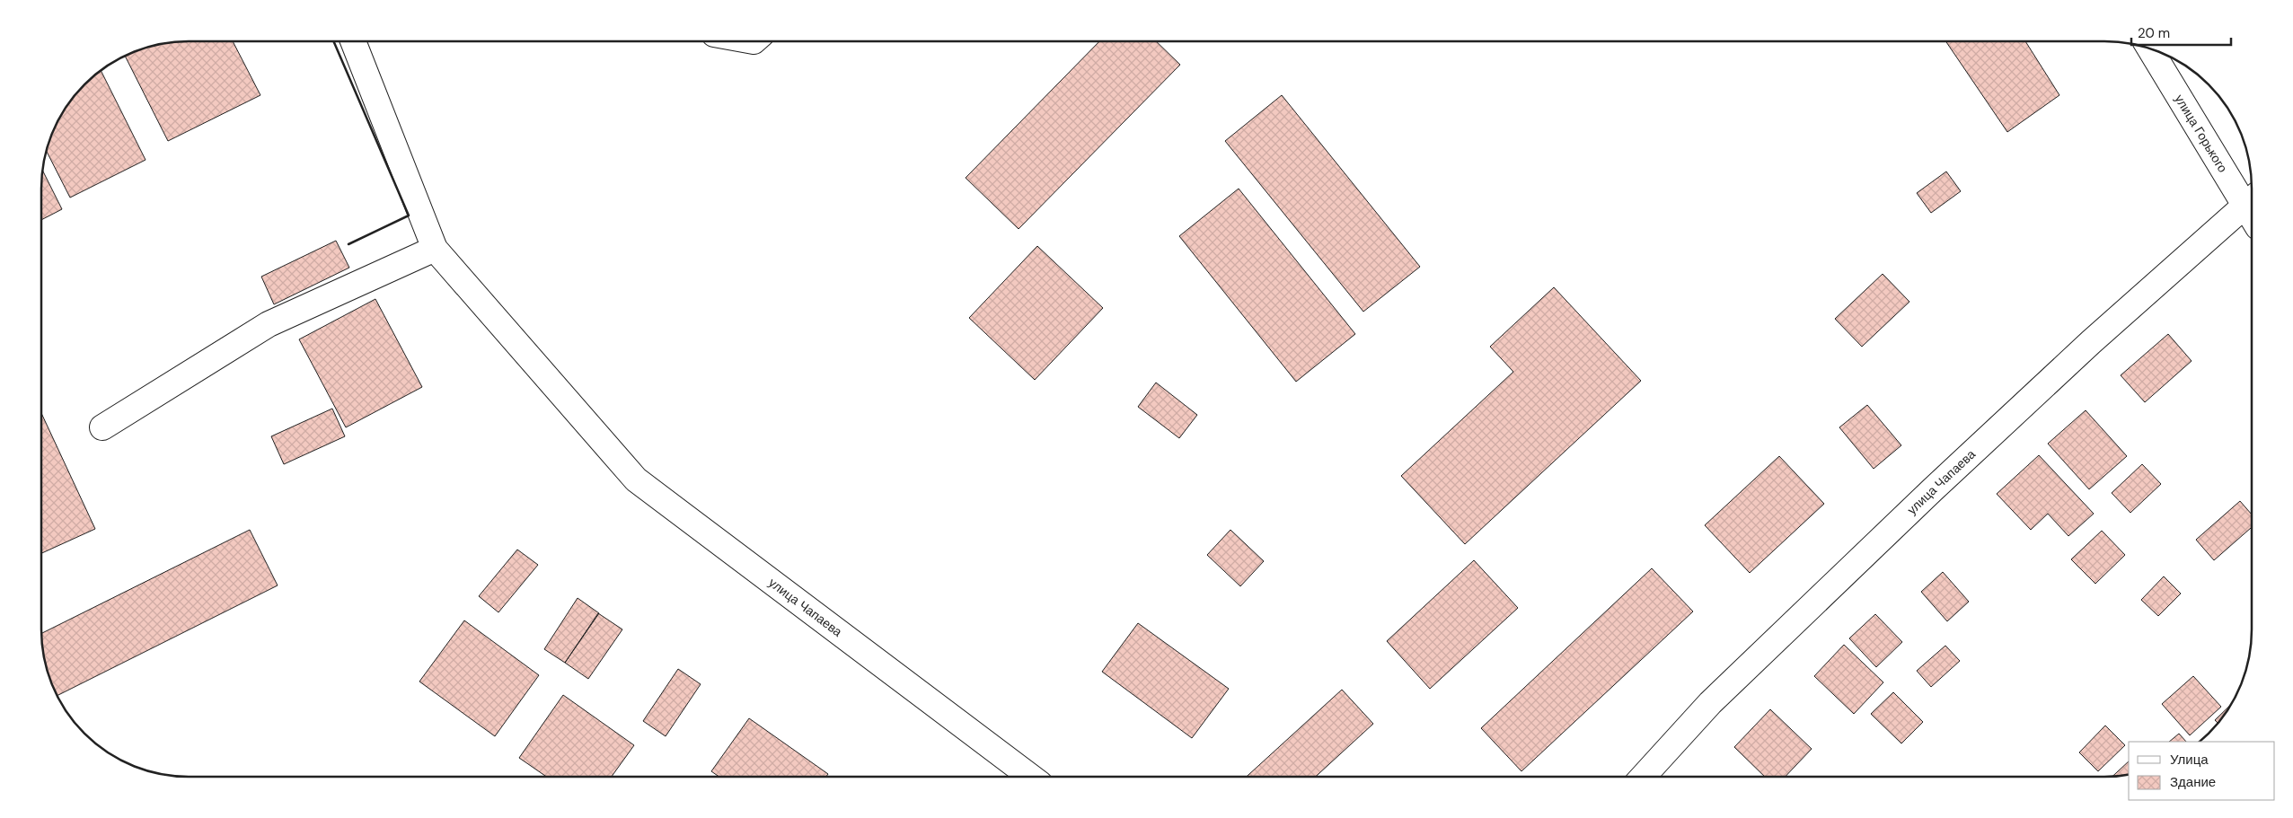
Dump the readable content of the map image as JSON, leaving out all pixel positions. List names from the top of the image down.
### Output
{
  "streets": {
    "street": ["улица Горького", "улица Чапаева"]
  },
  "crossings": [
    ["улица Горького", "улица Чапаева"]
  ],
  "legend": ["Улица", "Здание"],
  "scale_bar": "20 m"
}
